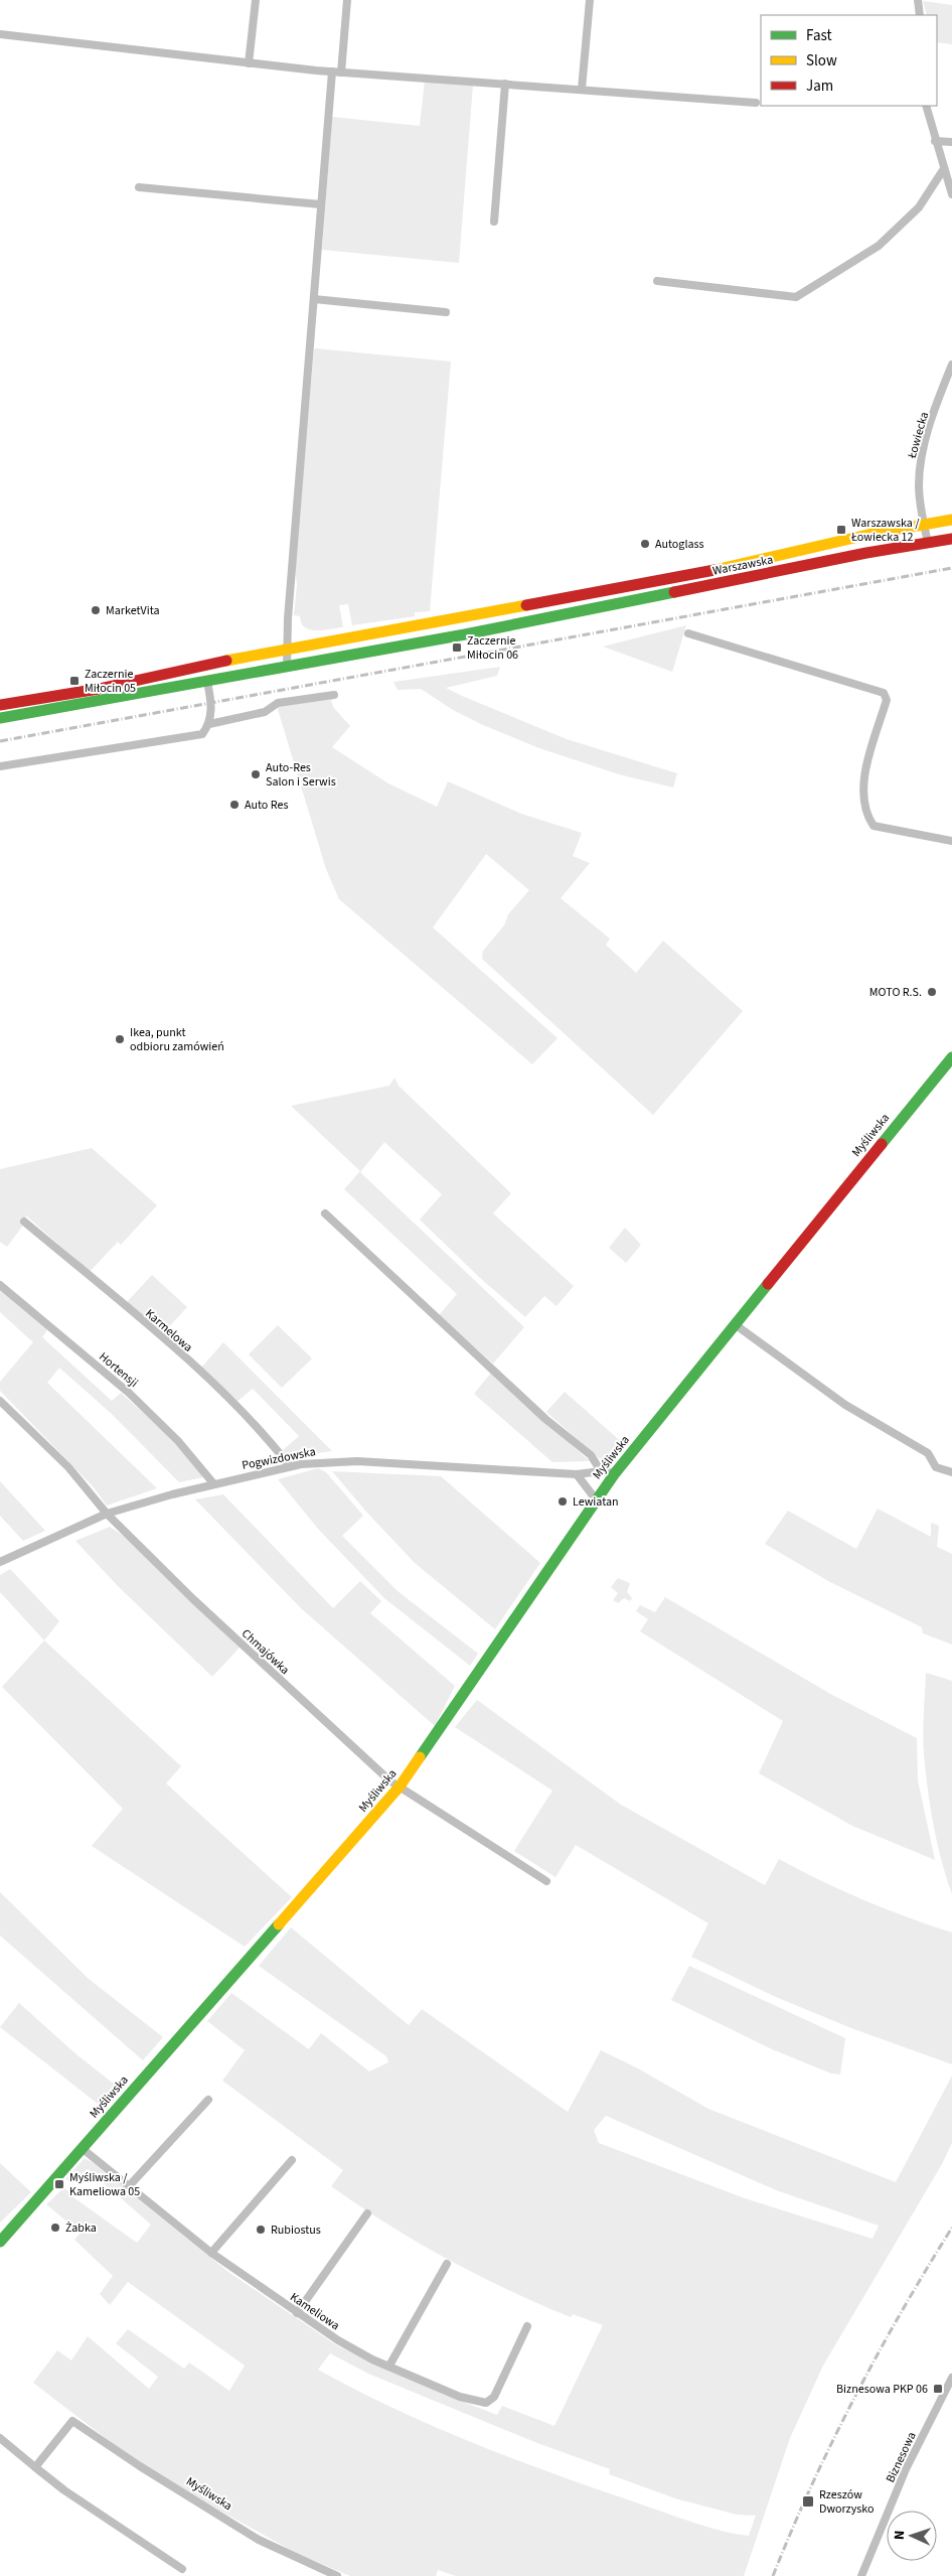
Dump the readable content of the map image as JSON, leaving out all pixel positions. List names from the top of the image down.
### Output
{
  "streets": {
    "main road": ["Warszawska", "Myśliwska"],
    "street": [
      "Łowiecka",
      "Karmelowa",
      "Hortensji",
      "Pogwizdowska",
      "Chmajówka",
      "Kameliowa",
      "Biznesowa"
    ]
  },
  "crossings": [
    ["Łowiecka", "Warszawska"],
    ["Myśliwska", "Pogwizdowska"],
    ["Myśliwska", "Chmajówka"],
    ["Myśliwska", "Kameliowa"],
    ["Karmelowa", "Pogwizdowska"],
    ["Hortensji", "Pogwizdowska"],
    ["Pogwizdowska", "Chmajówka"]
  ],
  "places": {
    "transit": [
      "Warszawska / Łowiecka 12",
      "Zaczernie Miłocin 06",
      "Zaczernie Miłocin 05",
      "Myśliwska / Kameliowa 05",
      "Biznesowa PKP 06",
      "Rzeszów Dworzysko"
    ],
    "other": [
      "Autoglass",
      "MarketVita",
      "Auto-Res Salon i Serwis",
      "Auto Res",
      "MOTO R.S.",
      "Ikea, punkt odbioru zamówień",
      "Lewiatan",
      "Żabka",
      "Rubiostus"
    ]
  },
  "legend": ["Fast", "Slow", "Jam"],
  "north": "left"
}
